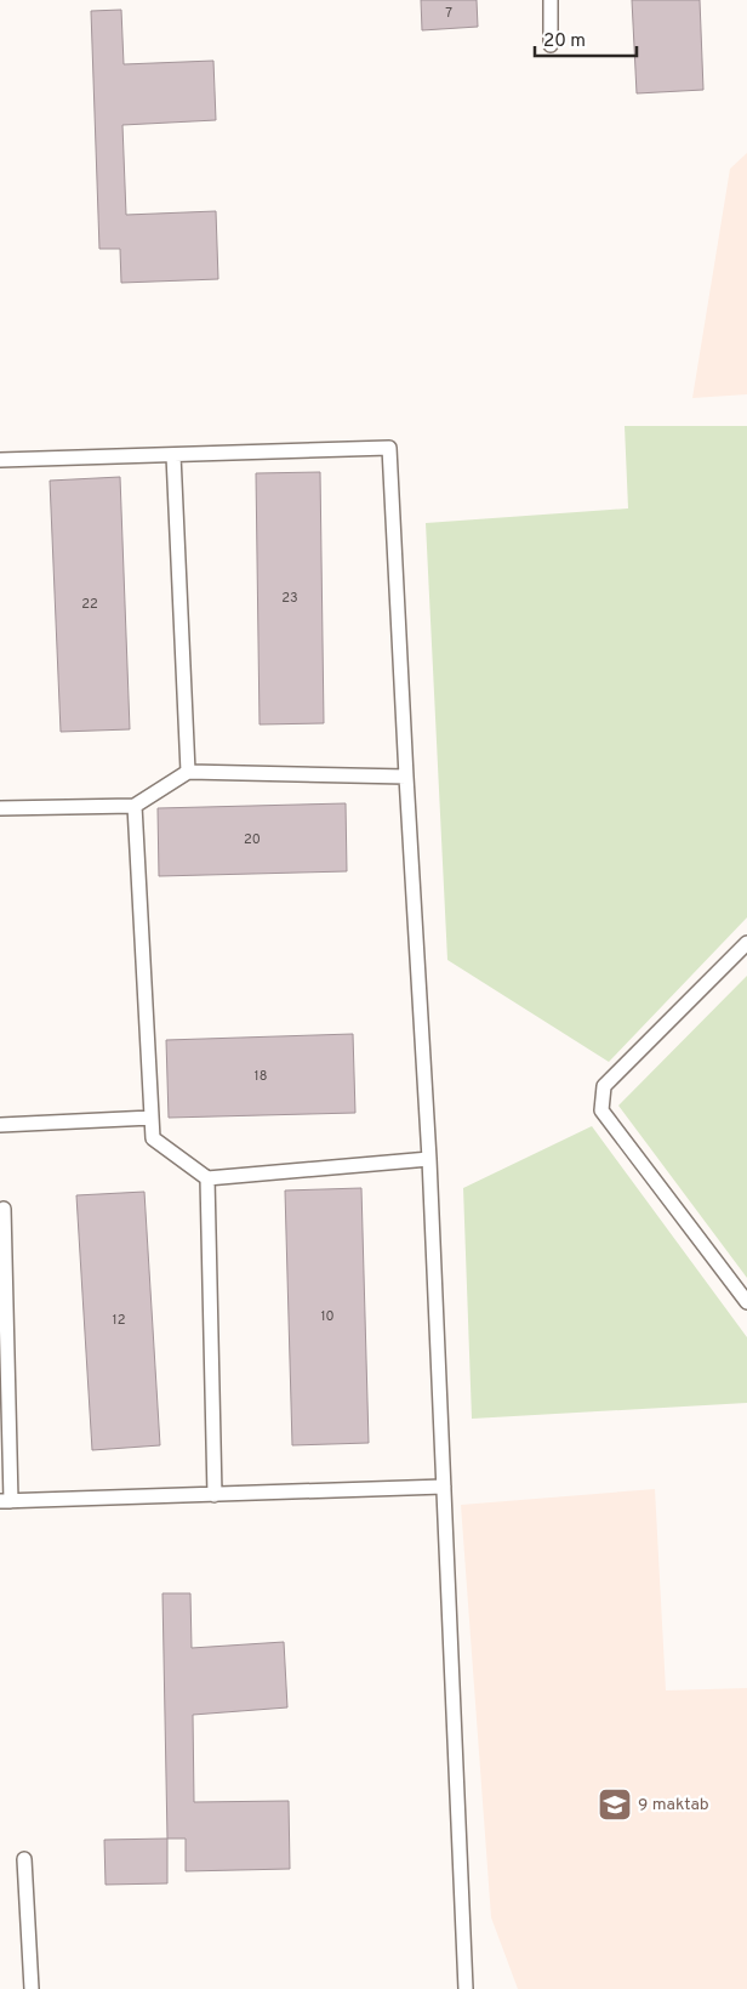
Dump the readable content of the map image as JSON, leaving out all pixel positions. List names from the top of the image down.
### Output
{
  "places": {
    "school or university": ["9 maktab"]
  },
  "house_numbers": [
    "7",
    "23",
    "22",
    "20",
    "18",
    "10",
    "12"
  ],
  "scale_bar": "20 m"
}
